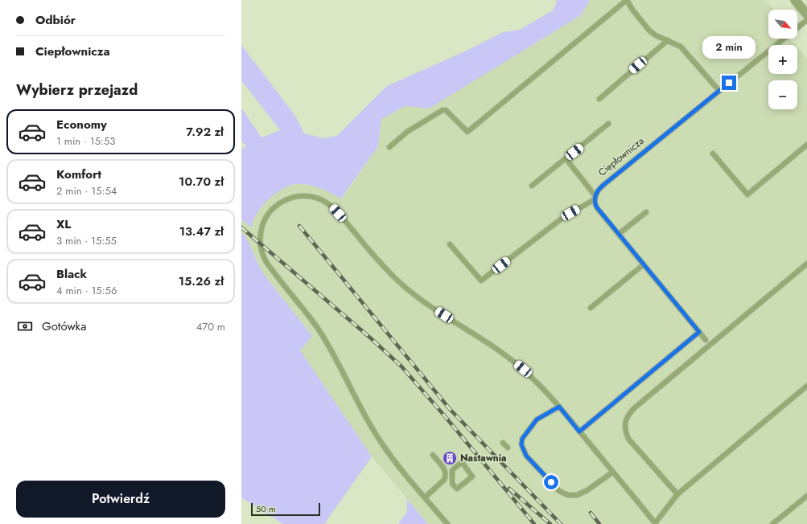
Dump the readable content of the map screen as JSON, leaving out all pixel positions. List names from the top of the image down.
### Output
{
  "streets": {
    "lane": ["Ciepłownicza"]
  },
  "places": {
    "building": ["Nastawnia"]
  },
  "scale_bar": "50 m",
  "north": "bottom right",
  "page": {
    "banner": ["Odbiór", "Ciepłownicza"],
    "map_buttons": ["+", "−"],
    "bubble": "2 min",
    "heading": "Wybierz przejazd",
    "list": [
      {
        "name": "Economy",
        "note": "1 min · 15:53",
        "value": "7.92 zł"
      },
      {
        "name": "Komfort",
        "note": "2 min · 15:54",
        "value": "10.70 zł"
      },
      {
        "name": "XL",
        "note": "3 min · 15:55",
        "value": "13.47 zł"
      },
      {
        "name": "Black",
        "note": "4 min · 15:56",
        "value": "15.26 zł"
      }
    ],
    "pay": ["Gotówka", "470 m"],
    "buttons": "Potwierdź",
    "scale": "50 m"
  }
}
